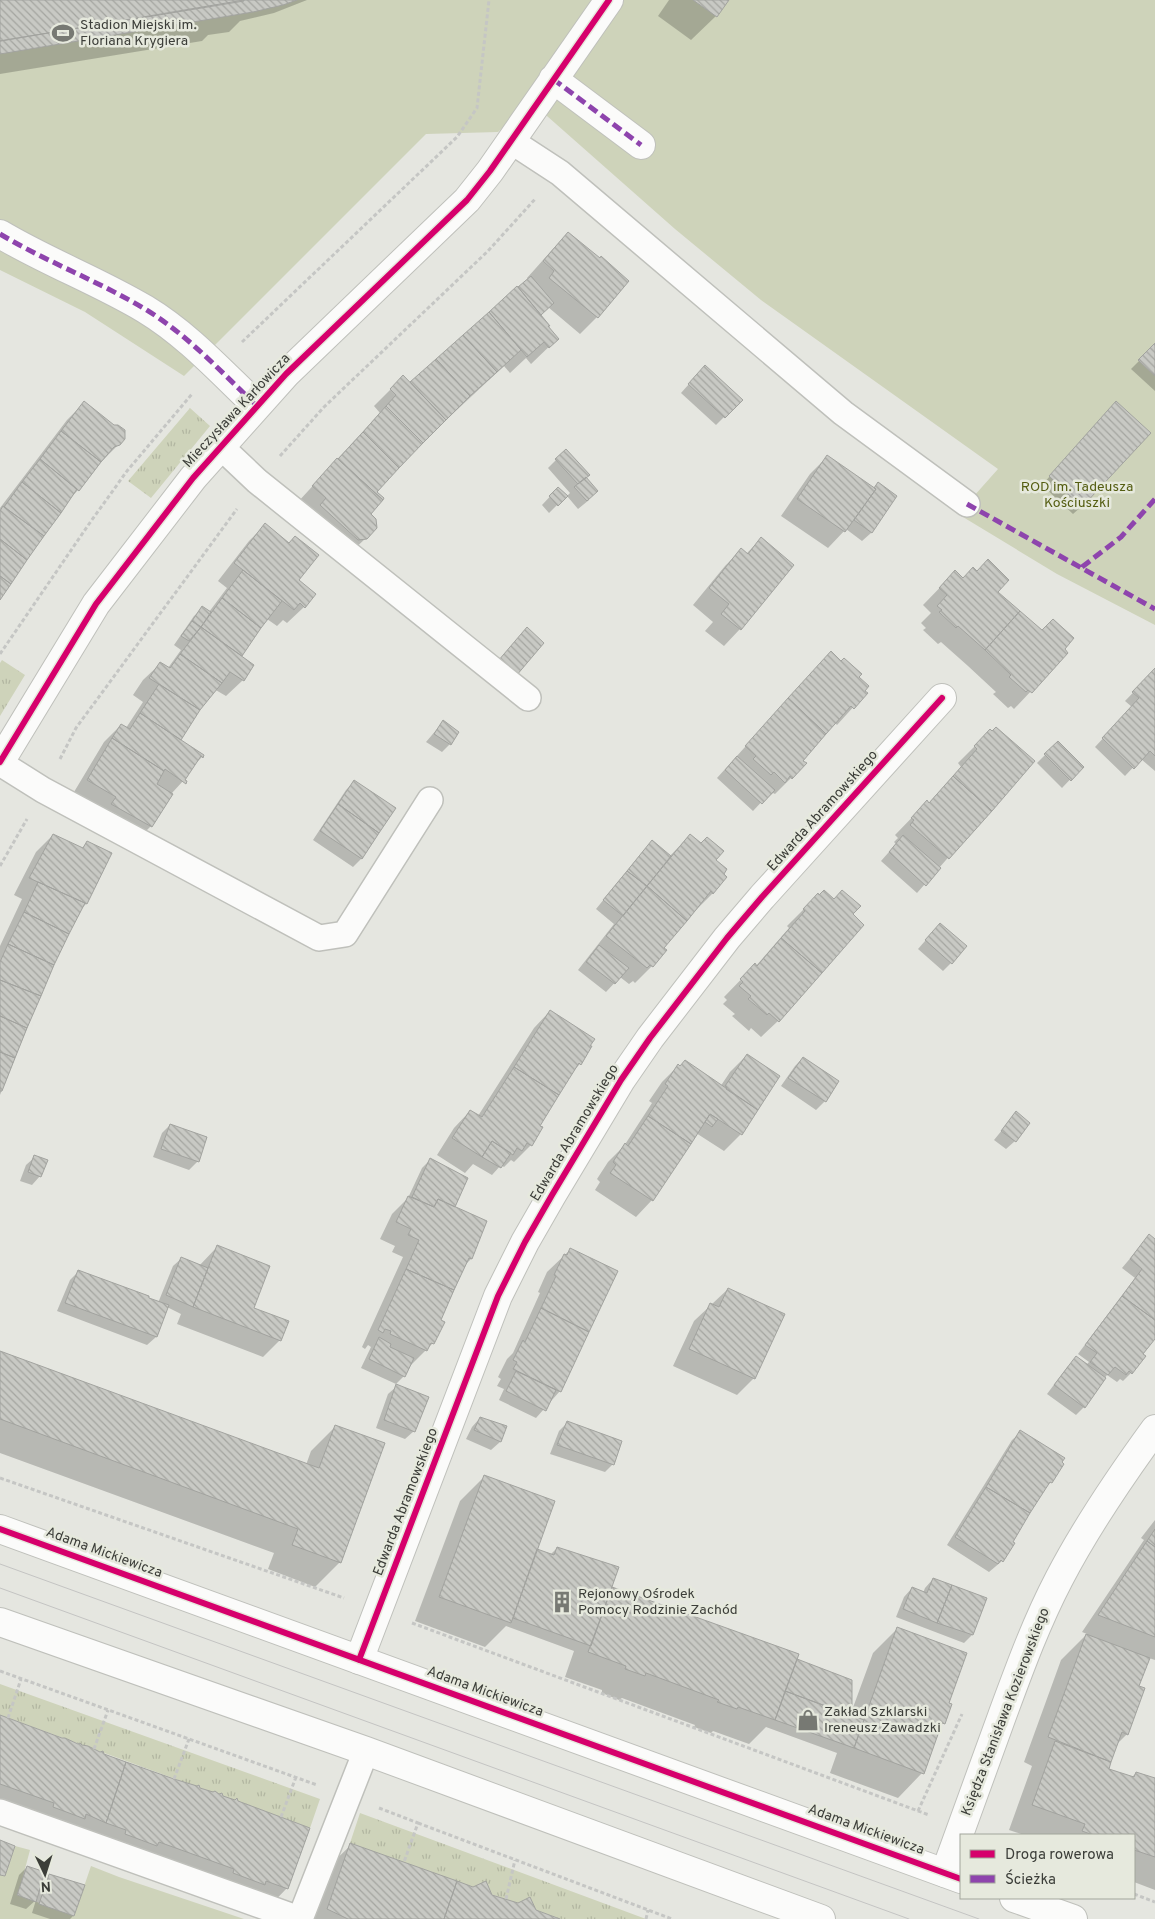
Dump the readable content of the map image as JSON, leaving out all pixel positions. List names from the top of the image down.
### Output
{
  "streets": {
    "street": [
      "Mieczysława Karłowicza",
      "Edwarda Abramowskiego",
      "Adama Mickiewicza",
      "Księdza Stanisława Kozierowskiego"
    ]
  },
  "crossings": [
    ["Edwarda Abramowskiego", "Adama Mickiewicza"],
    ["Adama Mickiewicza", "Księdza Stanisława Kozierowskiego"]
  ],
  "parks": ["ROD im. Tadeusza Kościuszki"],
  "places": {
    "sports": ["Stadion Miejski im. Floriana Krygiera"],
    "building": ["Rejonowy Ośrodek Pomocy Rodzinie Zachód"],
    "shop": ["Zakład Szklarski Ireneusz Zawadzki"]
  },
  "legend": ["Droga rowerowa", "Ścieżka"],
  "north": "bottom"
}
